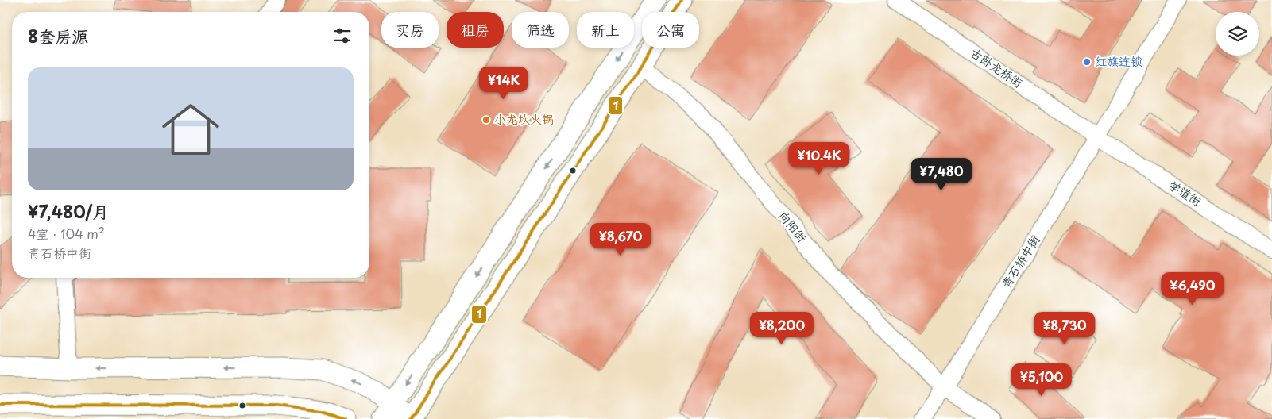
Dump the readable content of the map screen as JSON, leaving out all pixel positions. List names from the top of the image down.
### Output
{
  "streets": {
    "street": [
      "古卧龙桥街",
      "学道街",
      "向阳街",
      "青石桥中街"
    ]
  },
  "crossings": [
    ["古卧龙桥街", "学道街"],
    ["古卧龙桥街", "青石桥中街"],
    ["学道街", "青石桥中街"],
    ["向阳街", "青石桥中街"]
  ],
  "places": ["红旗连锁", "小龙坎火锅"],
  "lines": ["transit line 1"],
  "page": {
    "chip": [
      "买房",
      "租房",
      "筛选",
      "新上",
      "公寓"
    ],
    "heading": "8套房源",
    "list": [
      {
        "name": "¥7,480/月",
        "note": "4室 · 104 m² · 青石桥中街"
      }
    ],
    "price": [
      "¥14K",
      "¥10.4K",
      "¥7,480",
      "¥8,670",
      "¥6,490",
      "¥8,200",
      "¥8,730",
      "¥5,100"
    ]
  }
}
